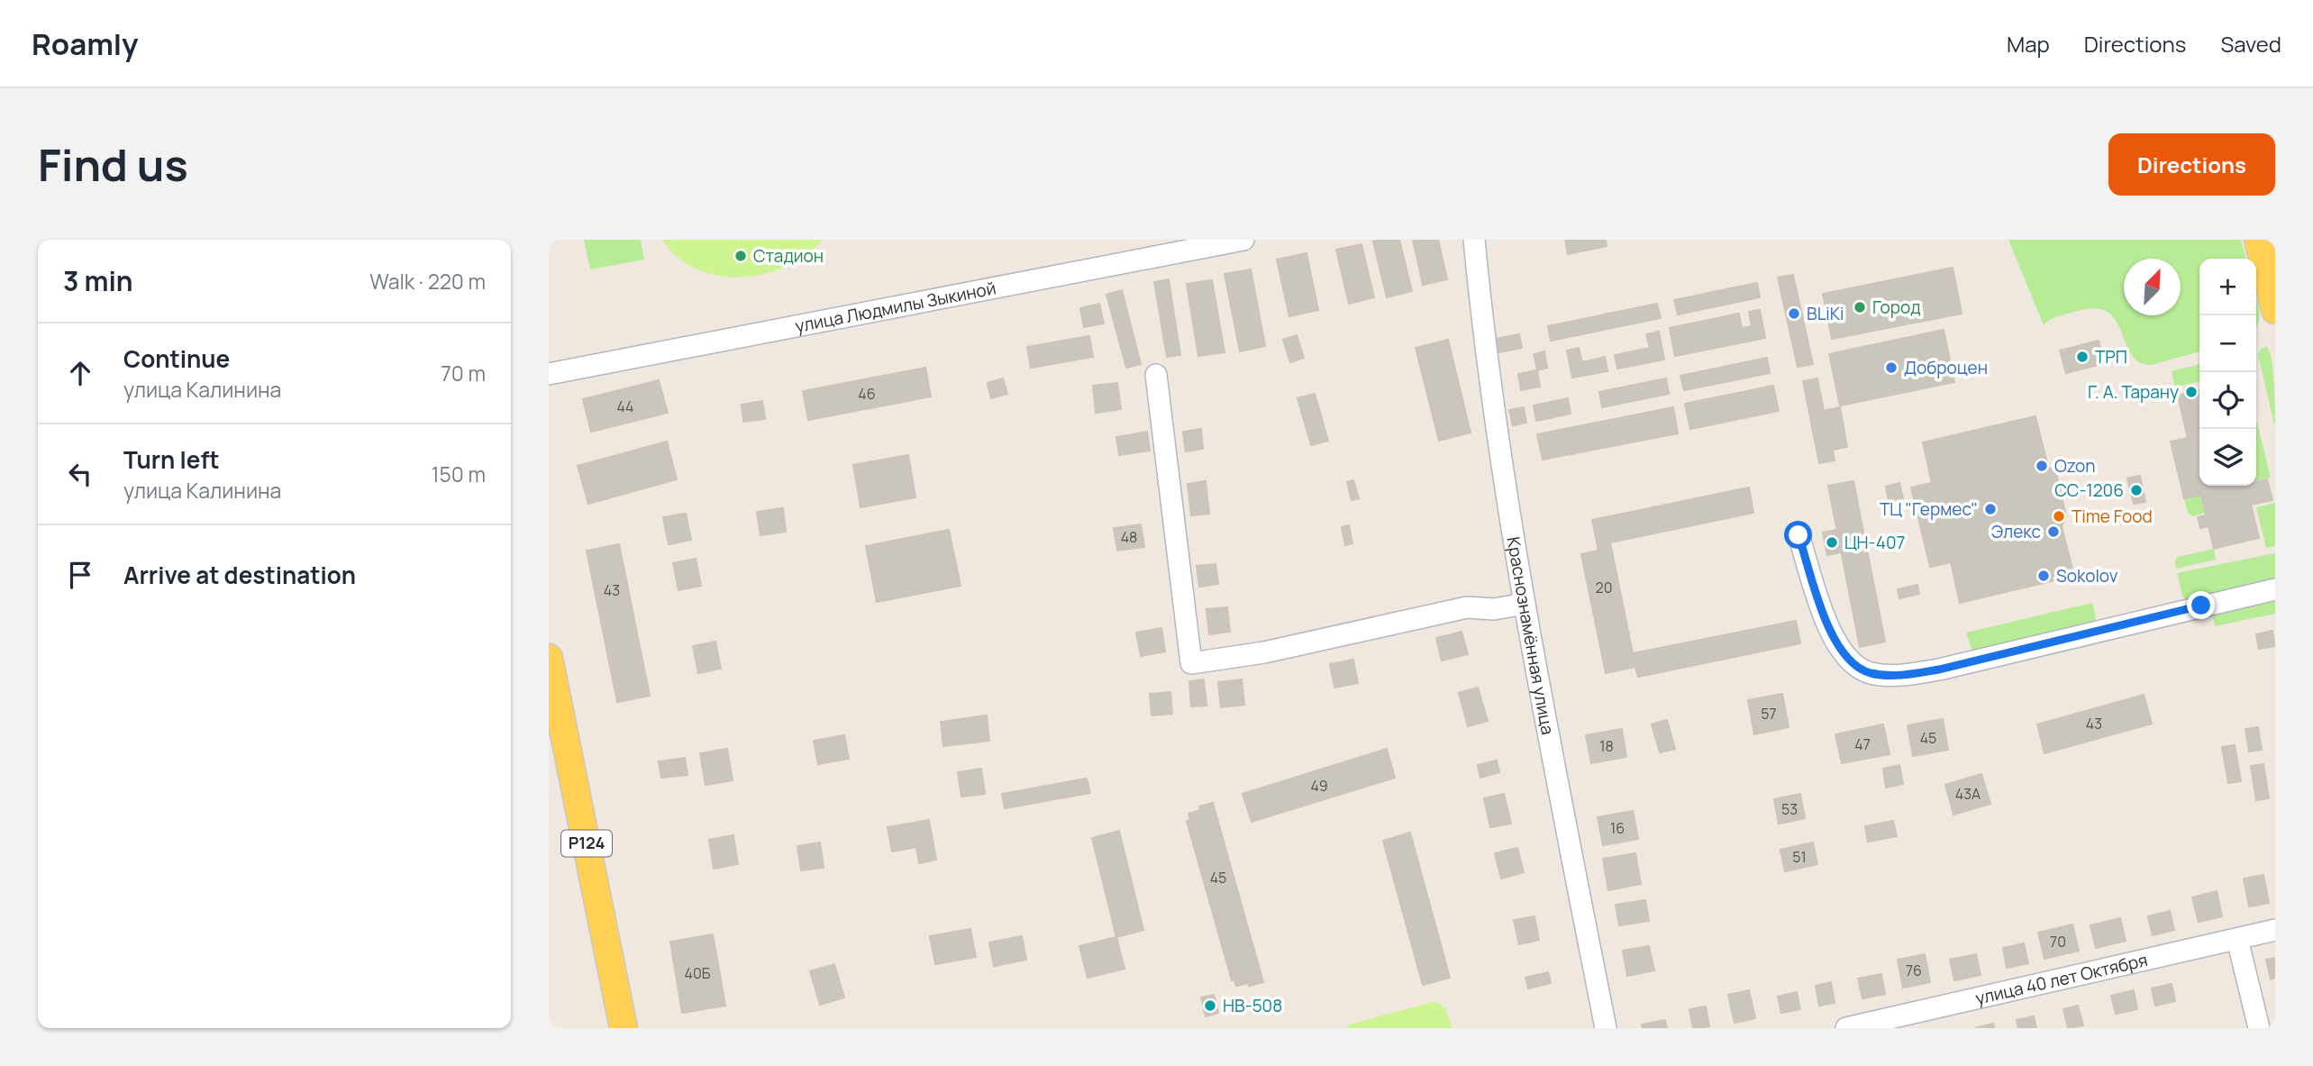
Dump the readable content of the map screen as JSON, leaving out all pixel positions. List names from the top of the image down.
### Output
{
  "streets": {
    "main road": ["Р124"],
    "street": ["улица Людмилы Зыкиной", "Краснознамённая улица", "улица 40 лет Октября"]
  },
  "places": [
    "Стадион",
    "Город",
    "BLiKi",
    "ТРП",
    "Доброцен",
    "Г. А. Тарану",
    "Ozon",
    "СС-1206",
    "ТЦ \"Гермес\"",
    "Time Food",
    "Элекс",
    "ЦН-407",
    "Sokolov",
    "НВ-508"
  ],
  "house_numbers": [
    "46",
    "44",
    "48",
    "20",
    "43",
    "57",
    "43",
    "45",
    "47",
    "18",
    "49",
    "43А",
    "53",
    "16",
    "51",
    "45",
    "70",
    "76",
    "40Б"
  ],
  "north": "top right",
  "page": {
    "header": "Roamly",
    "nav": ["Map", "Directions", "Saved"],
    "buttons": "Directions",
    "title": "Find us",
    "heading": ["3 min", "Walk · 220 m"],
    "map_buttons": ["+", "−"],
    "list": [
      ["Continue", "улица Калинина", "70 m"],
      ["Turn left", "улица Калинина", "150 m"],
      "Arrive at destination"
    ]
  }
}
